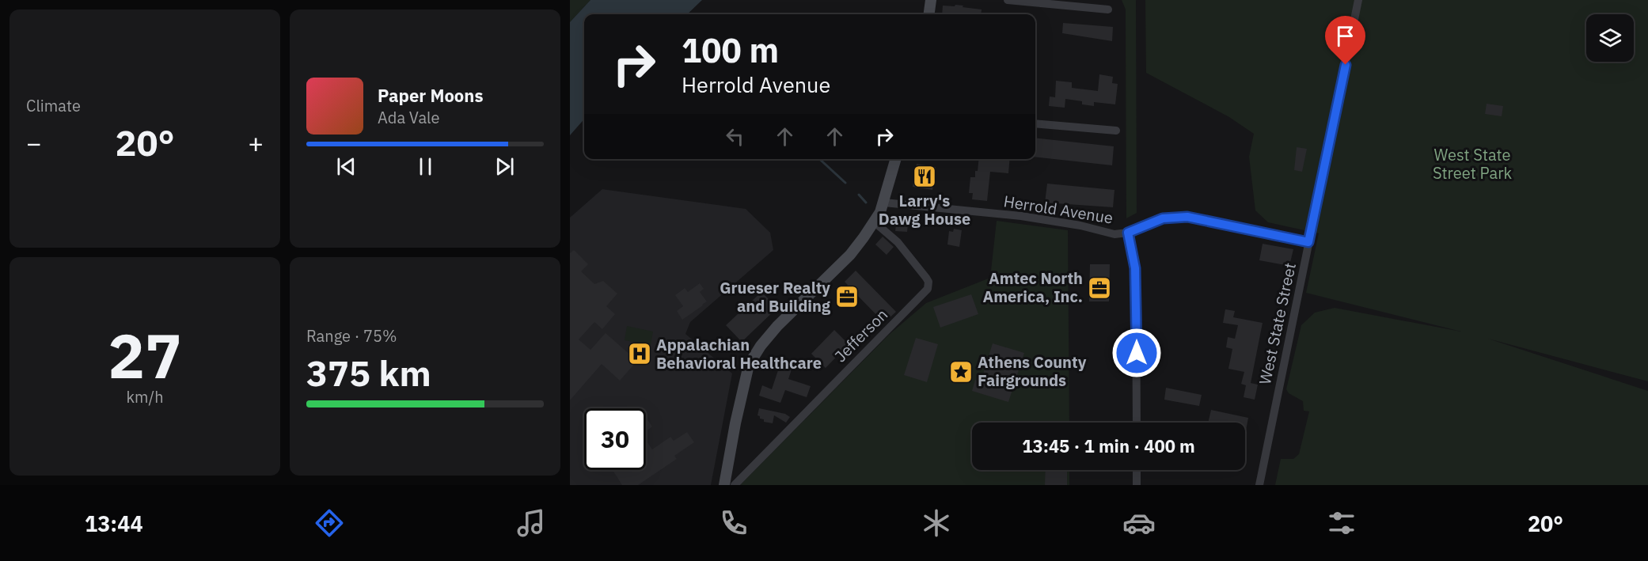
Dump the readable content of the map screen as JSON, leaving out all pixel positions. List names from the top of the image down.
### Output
{
  "streets": {
    "street": ["Herrold Avenue", "West State Street", "Jefferson"]
  },
  "crossings": [
    ["Herrold Avenue", "West State Street"]
  ],
  "parks": ["West State Street Park"],
  "places": {
    "restaurant": ["Larry's Dawg House"],
    "office": ["Amtec North America, Inc.", "Grueser Realty and Building"],
    "hospital": ["Appalachian Behavioral Healthcare"],
    "place": ["Athens County Fairgrounds"]
  },
  "page": {
    "tile": [
      "Climate",
      ["27", "km/h"],
      ["Range · 75%", "375 km"]
    ],
    "turn": ["100 m", "Herrold Avenue"],
    "song": ["Paper Moons", "Ada Vale"],
    "heat": ["−", "20°", "+"],
    "limit": "30",
    "trip": "13:45 · 1 min · 400 m",
    "tabs": ["13:44", "20°"]
  }
}
